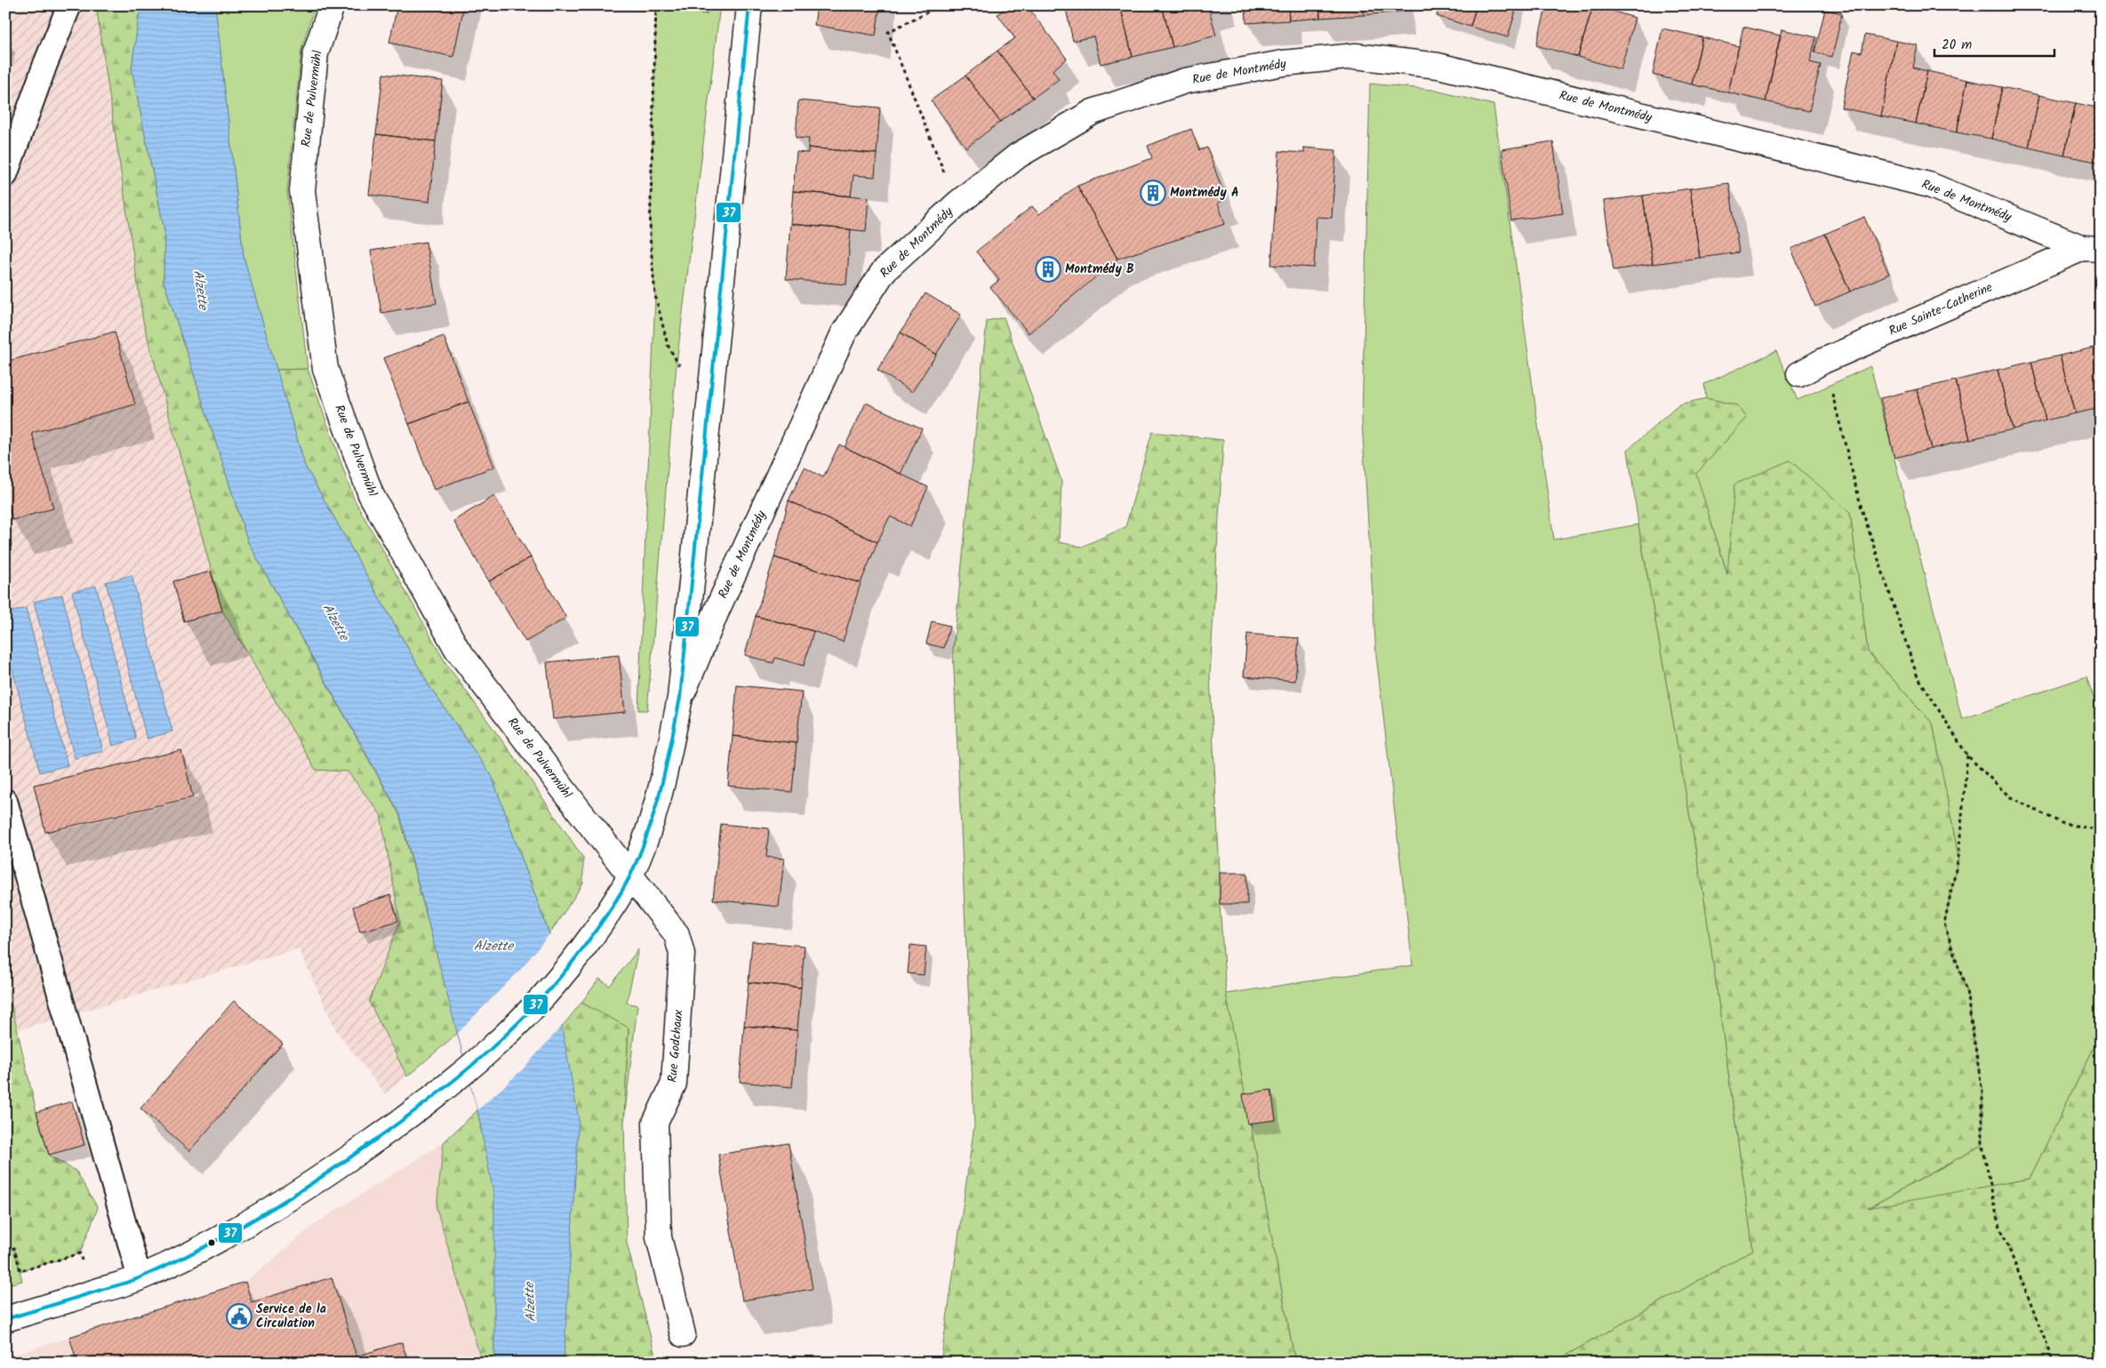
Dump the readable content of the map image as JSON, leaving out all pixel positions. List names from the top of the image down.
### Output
{
  "streets": {
    "street": [
      "Rue de Montmédy",
      "Rue de Pulvermühl",
      "Rue Sainte-Catherine",
      "Rue Godchaux"
    ]
  },
  "crossings": [
    ["Rue de Montmédy", "Rue Sainte-Catherine"],
    ["Rue de Pulvermühl", "Rue Godchaux"]
  ],
  "water": ["Alzette"],
  "places": {
    "building": ["Montmédy A", "Montmédy B"],
    "public building": ["Service de la Circulation"]
  },
  "lines": ["transit line 37"],
  "scale_bar": "20 m"
}
